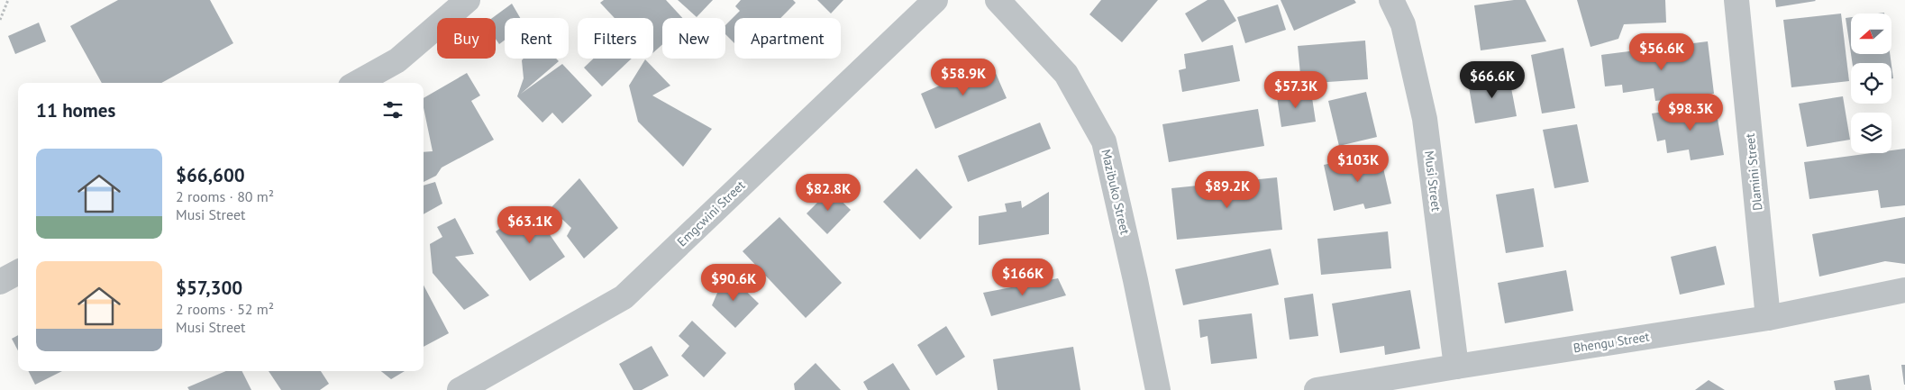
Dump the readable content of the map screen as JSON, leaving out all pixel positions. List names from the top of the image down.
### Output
{
  "streets": {
    "street": [
      "Dlamini Street",
      "Musi Street",
      "Mazibuko Street",
      "Emgcwini Street",
      "Bhengu Street"
    ]
  },
  "crossings": [
    ["Dlamini Street", "Bhengu Street"],
    ["Musi Street", "Bhengu Street"]
  ],
  "north": "left",
  "page": {
    "chip": [
      "Buy",
      "Rent",
      "Filters",
      "New",
      "Apartment"
    ],
    "price": [
      "$56.6K",
      "$58.9K",
      "$66.6K",
      "$57.3K",
      "$98.3K",
      "$103K",
      "$89.2K",
      "$82.8K",
      "$63.1K",
      "$166K",
      "$90.6K"
    ],
    "heading": "11 homes",
    "list": [
      {
        "name": "$66,600",
        "note": "2 rooms · 80 m² · Musi Street"
      },
      {
        "name": "$57,300",
        "note": "2 rooms · 52 m² · Musi Street"
      }
    ]
  }
}
